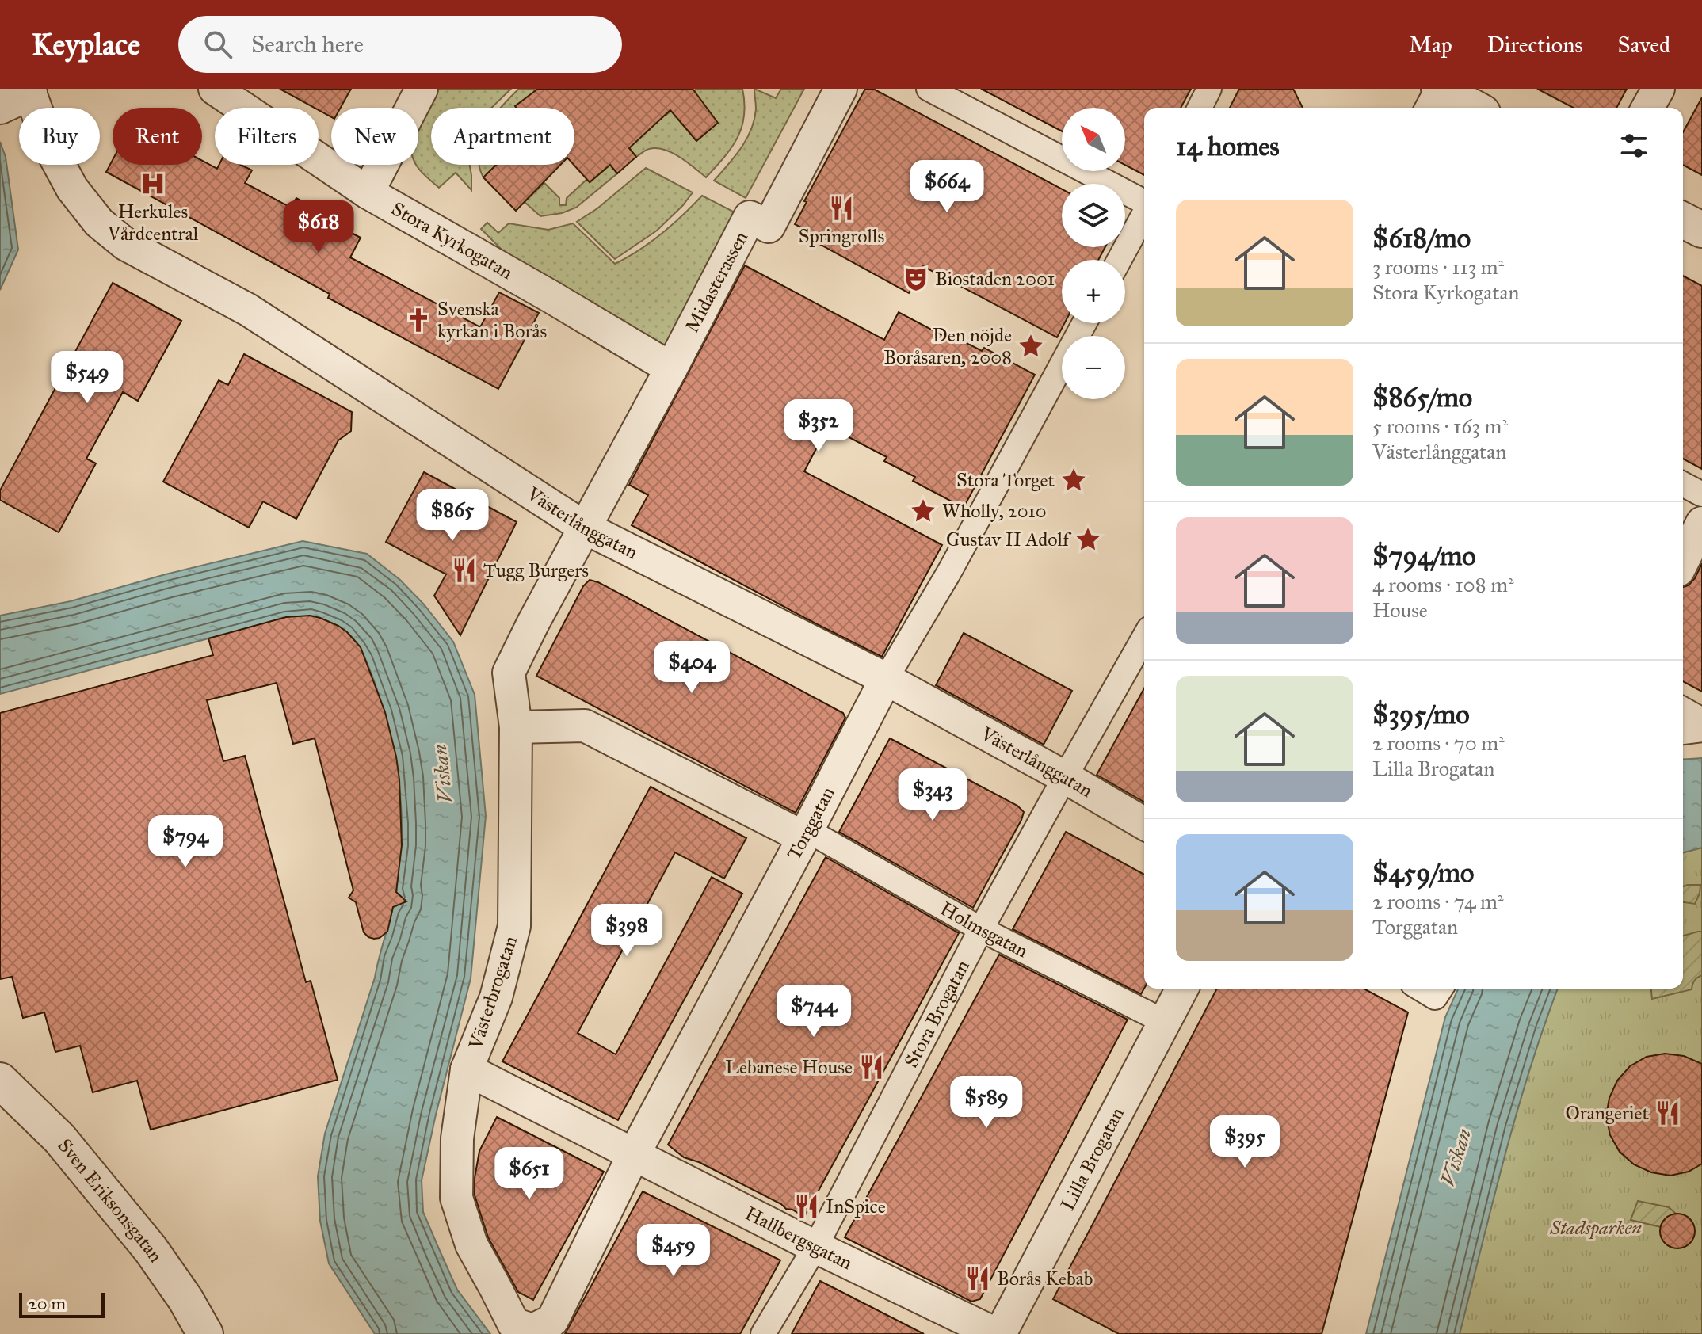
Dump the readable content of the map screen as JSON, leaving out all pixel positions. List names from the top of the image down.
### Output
{
  "streets": {
    "street": [
      "Stora Kyrkogatan",
      "Midasterassen",
      "Västerlånggatan",
      "Torggatan",
      "Holmsgatan",
      "Västerbrogatan",
      "Stora Brogatan",
      "Lilla Brogatan",
      "Sven Eriksonsgatan",
      "Hallbergsgatan"
    ]
  },
  "crossings": [
    ["Stora Kyrkogatan", "Midasterassen"],
    ["Västerlånggatan", "Torggatan"],
    ["Västerlånggatan", "Västerbrogatan"],
    ["Västerlånggatan", "Stora Brogatan"],
    ["Torggatan", "Holmsgatan"],
    ["Torggatan", "Västerbrogatan"],
    ["Torggatan", "Hallbergsgatan"],
    ["Holmsgatan", "Västerbrogatan"],
    ["Holmsgatan", "Stora Brogatan"],
    ["Holmsgatan", "Lilla Brogatan"],
    ["Västerbrogatan", "Hallbergsgatan"],
    ["Stora Brogatan", "Hallbergsgatan"],
    ["Lilla Brogatan", "Hallbergsgatan"]
  ],
  "water": ["Viskan"],
  "parks": ["Stadsparken"],
  "places": {
    "hospital": ["Herkules Vårdcentral"],
    "restaurant": [
      "Springrolls",
      "Tugg Burgers",
      "Lebanese House",
      "Orangeriet",
      "InSpice",
      "Borås Kebab"
    ],
    "theatre": ["Biostaden 2001"],
    "church": ["Svenska kyrkan i Borås"],
    "place": [
      "Den nöjde Boråsaren, 2008",
      "Stora Torget",
      "Wholly, 2010",
      "Gustav II Adolf"
    ]
  },
  "scale_bar": "20 m",
  "north": "top left",
  "page": {
    "header": "Keyplace",
    "search": "Search here",
    "nav": ["Map", "Directions", "Saved"],
    "map_buttons": ["+", "−"],
    "chip": [
      "Buy",
      "Rent",
      "Filters",
      "New",
      "Apartment"
    ],
    "heading": "14 homes",
    "price": [
      "$664",
      "$618",
      "$549",
      "$352",
      "$865",
      "$404",
      "$343",
      "$794",
      "$398",
      "$744",
      "$589",
      "$395",
      "$651",
      "$459"
    ],
    "list": [
      {
        "name": "$618/mo",
        "note": "3 rooms · 113 m² · Stora Kyrkogatan"
      },
      {
        "name": "$865/mo",
        "note": "5 rooms · 163 m² · Västerlånggatan"
      },
      {
        "name": "$794/mo",
        "note": "4 rooms · 108 m² · House"
      },
      {
        "name": "$395/mo",
        "note": "2 rooms · 70 m² · Lilla Brogatan"
      },
      {
        "name": "$459/mo",
        "note": "2 rooms · 74 m² · Torggatan"
      }
    ],
    "scale": "20 m"
  }
}
